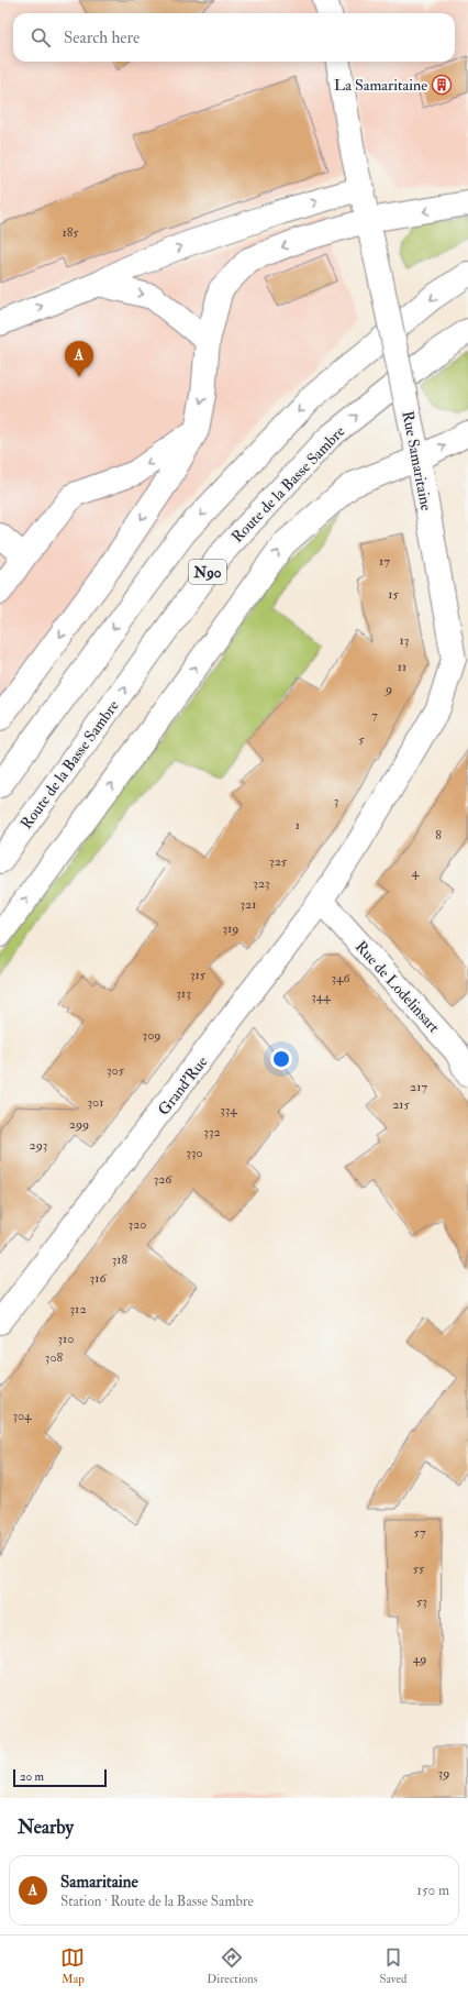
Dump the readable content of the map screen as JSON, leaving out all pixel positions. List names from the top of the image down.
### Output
{
  "streets": {
    "main road": [
      "Rue Samaritaine",
      "Route de la Basse Sambre",
      "N90",
      "Rue de Lodelinsart",
      "Grand'Rue"
    ]
  },
  "crossings": [
    ["Rue Samaritaine", "Grand'Rue"],
    ["Rue de Lodelinsart", "Grand'Rue"]
  ],
  "places": {
    "building": ["La Samaritaine"]
  },
  "house_numbers": [
    "185",
    "17",
    "15",
    "13",
    "11",
    "9",
    "7",
    "5",
    "3",
    "1",
    "8",
    "325",
    "4",
    "323",
    "321",
    "319",
    "315",
    "346",
    "313",
    "344",
    "309",
    "305",
    "217",
    "301",
    "215",
    "334",
    "299",
    "332",
    "293",
    "330",
    "326",
    "320",
    "318",
    "316",
    "312",
    "310",
    "308",
    "304",
    "57",
    "55",
    "53",
    "49",
    "39"
  ],
  "scale_bar": "20 m",
  "page": {
    "search": "Search here",
    "pins": "A",
    "scale": "20 m",
    "heading": "Nearby",
    "list": [
      {
        "mark": "A",
        "name": "Samaritaine",
        "note": "Station · Route de la Basse Sambre",
        "value": "150 m"
      }
    ],
    "nav": ["Map", "Directions", "Saved"]
  }
}
